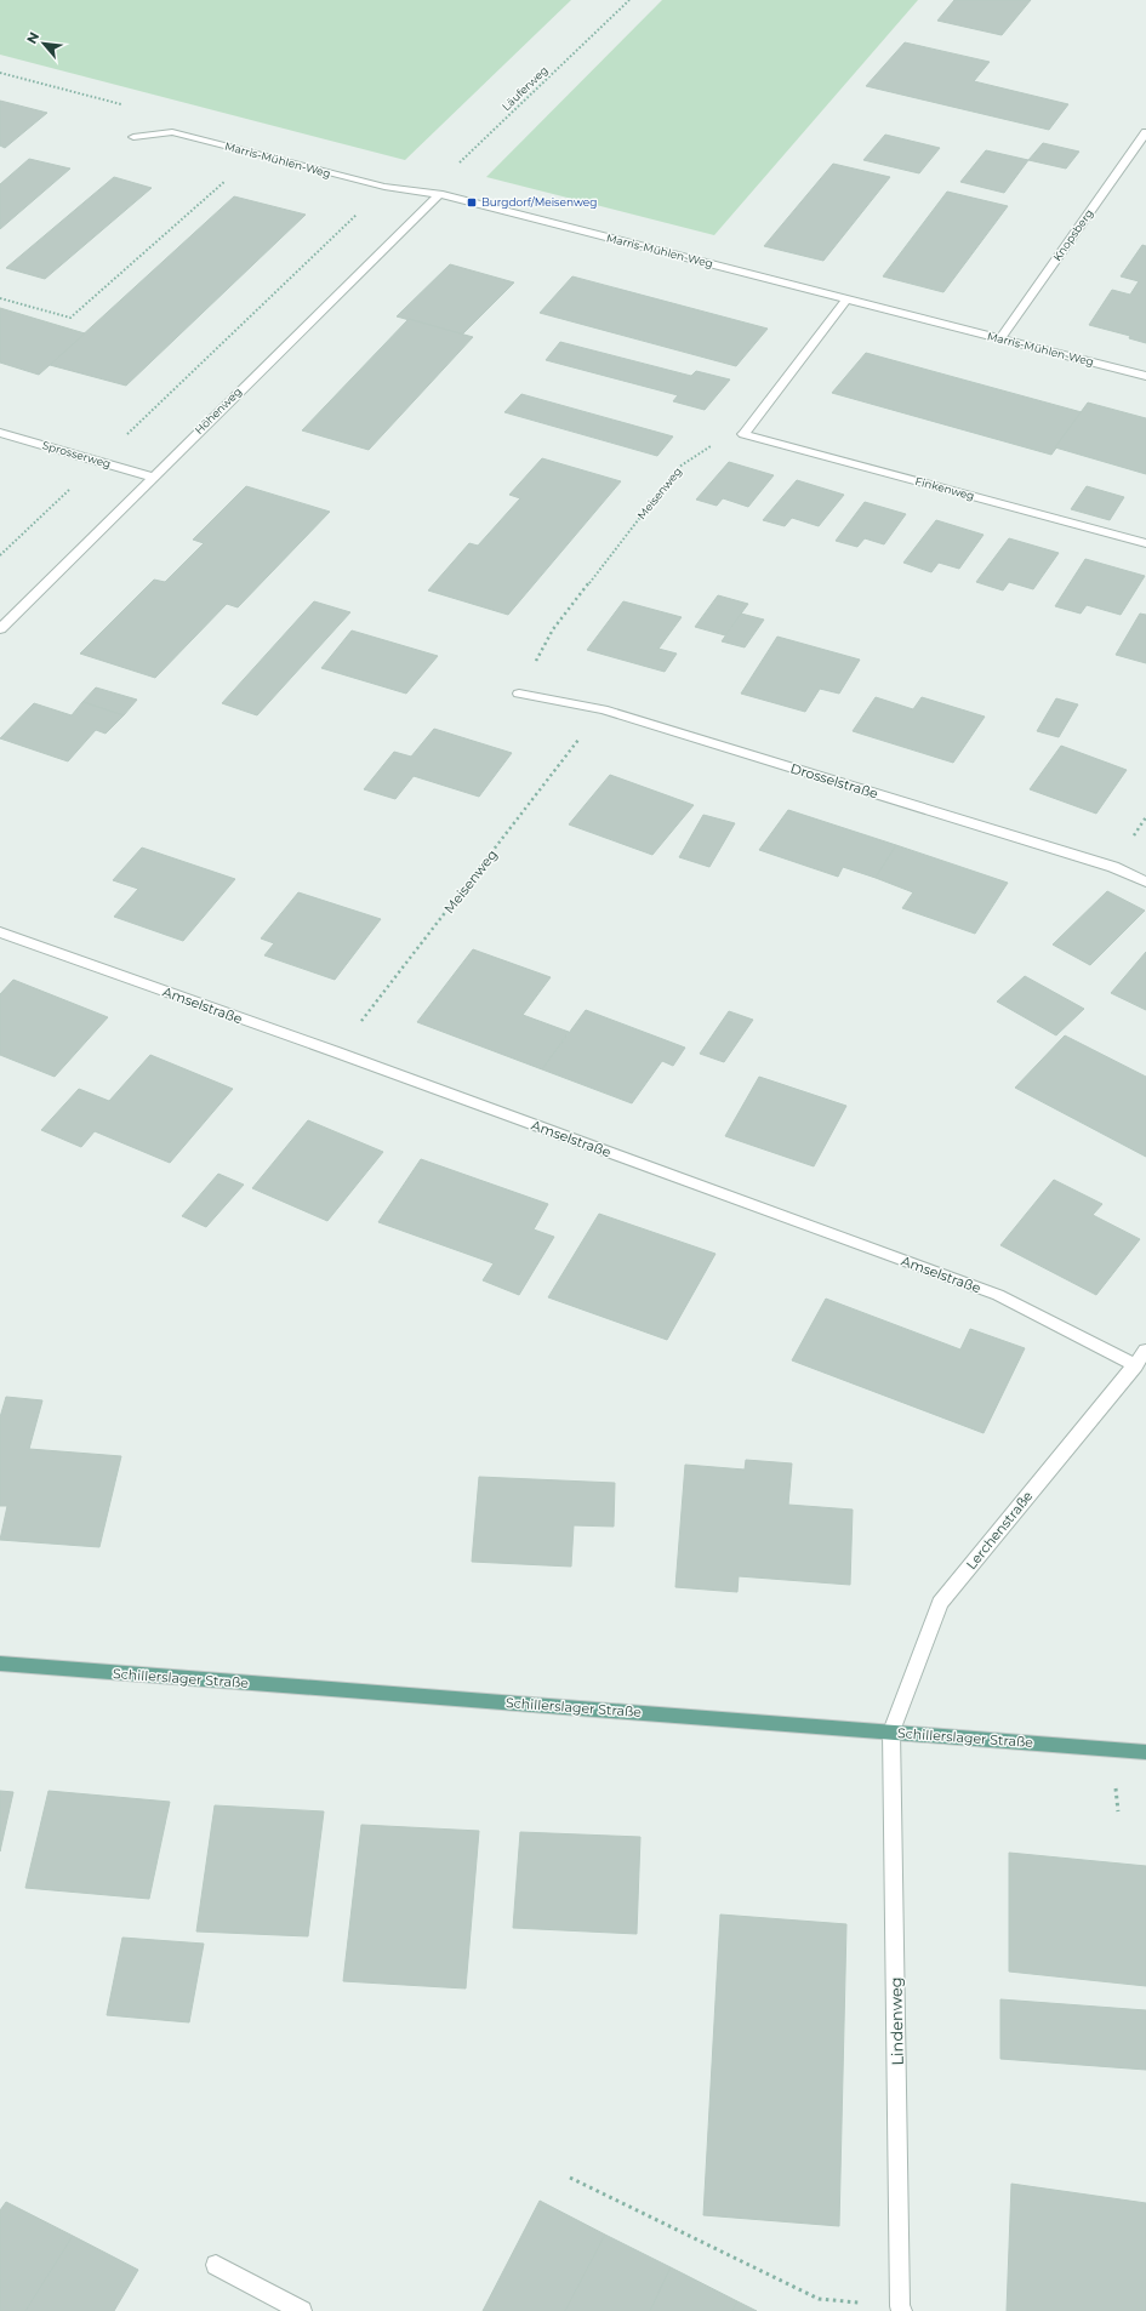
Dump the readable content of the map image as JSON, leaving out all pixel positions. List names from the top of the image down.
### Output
{
  "streets": {
    "main road": ["Schillerslager Straße"],
    "street": [
      "Marris-Mühlen-Weg",
      "Knopsberg",
      "Höhenweg",
      "Sprosserweg",
      "Finkenweg",
      "Drosselstraße",
      "Amselstraße",
      "Lerchenstraße",
      "Lindenweg"
    ],
    "path": ["Läuferweg", "Meisenweg"]
  },
  "crossings": [
    ["Läuferweg", "Marris-Mühlen-Weg"],
    ["Läuferweg", "Höhenweg"],
    ["Marris-Mühlen-Weg", "Knopsberg"],
    ["Marris-Mühlen-Weg", "Höhenweg"],
    ["Höhenweg", "Sprosserweg"],
    ["Finkenweg", "Meisenweg"],
    ["Meisenweg", "Drosselstraße"],
    ["Meisenweg", "Amselstraße"],
    ["Amselstraße", "Lerchenstraße"],
    ["Lerchenstraße", "Schillerslager Straße"],
    ["Lerchenstraße", "Lindenweg"],
    ["Schillerslager Straße", "Lindenweg"]
  ],
  "places": {
    "transit": ["Burgdorf/Meisenweg"]
  },
  "north": "top left"
}
